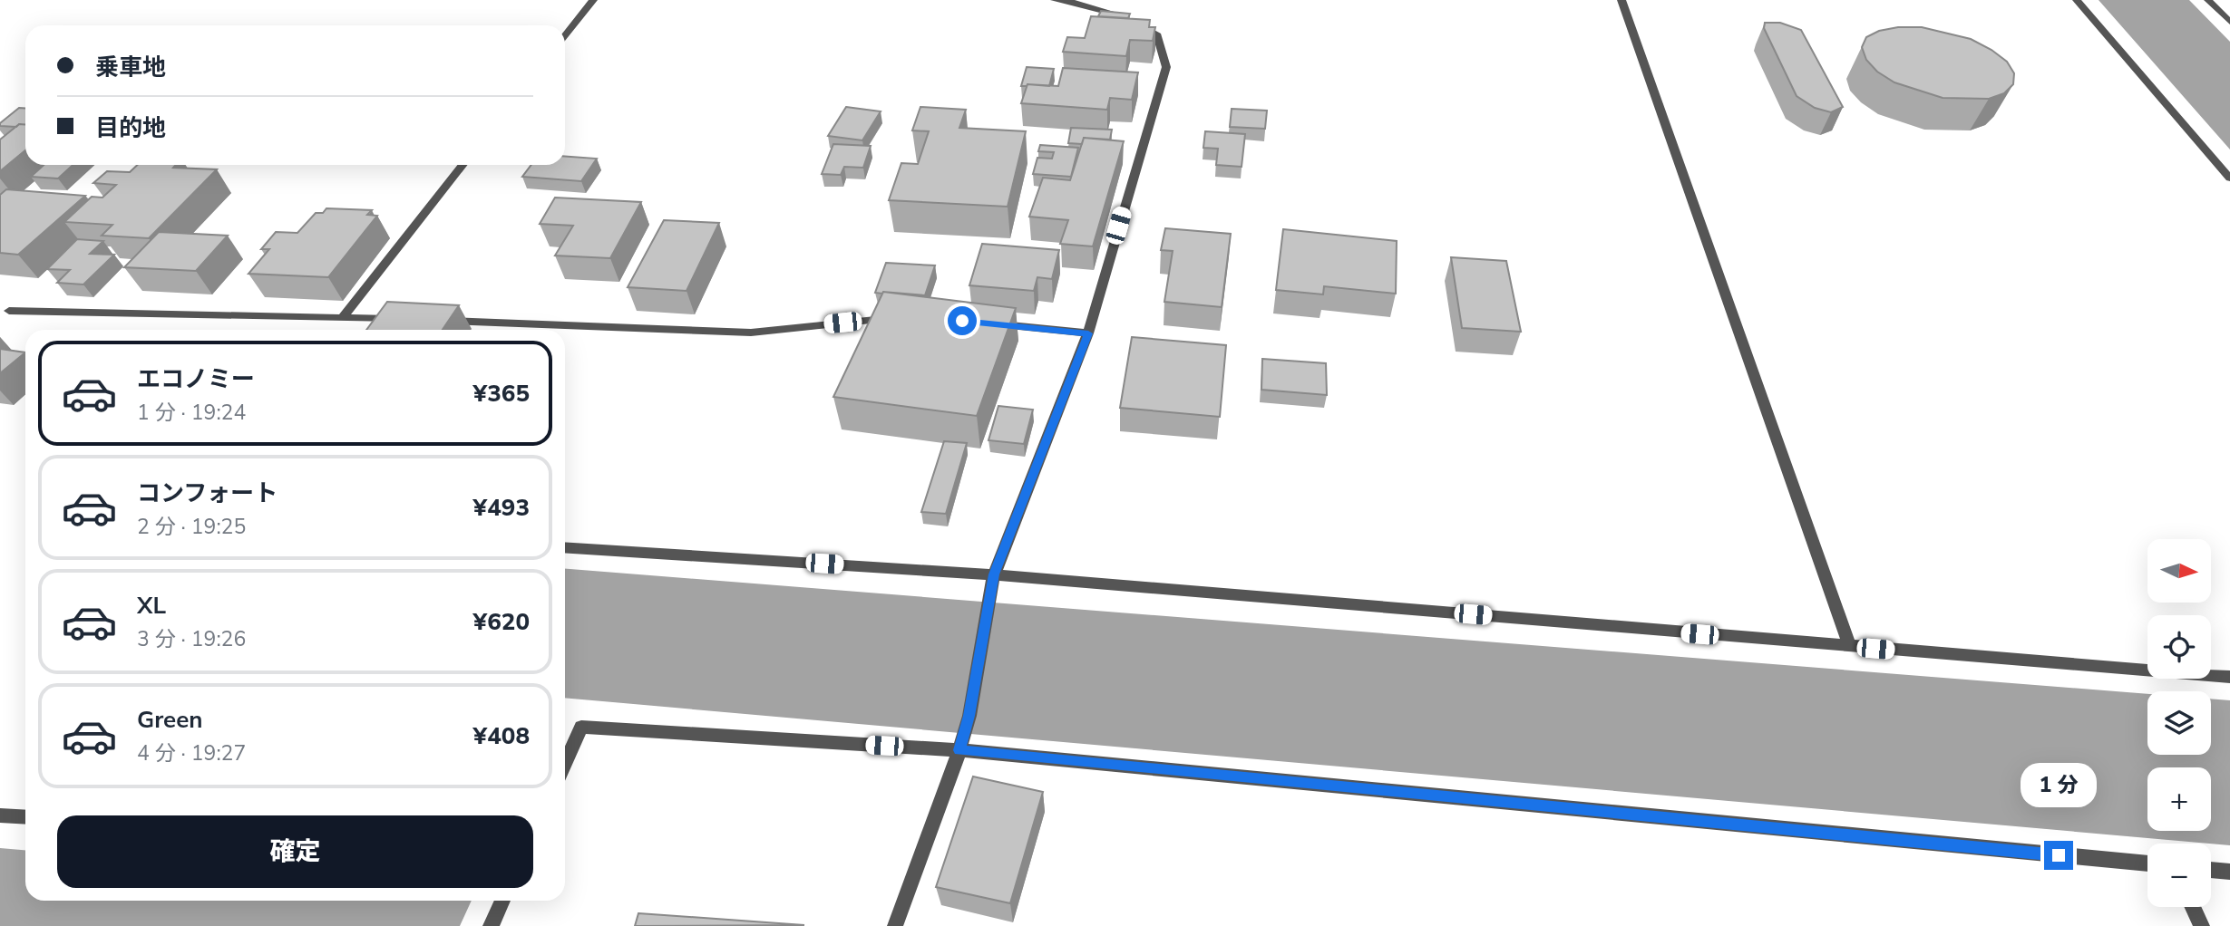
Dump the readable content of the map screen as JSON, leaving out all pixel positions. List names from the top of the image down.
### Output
{
  "north": "right",
  "page": {
    "banner": ["乗車地", "目的地"],
    "list": [
      {
        "name": "エコノミー",
        "note": "1 分 · 19:24",
        "value": "¥365"
      },
      {
        "name": "コンフォート",
        "note": "2 分 · 19:25",
        "value": "¥493"
      },
      {
        "name": "XL",
        "note": "3 分 · 19:26",
        "value": "¥620"
      },
      {
        "name": "Green",
        "note": "4 分 · 19:27",
        "value": "¥408"
      }
    ],
    "map_buttons": ["+", "−"],
    "bubble": "1 分",
    "buttons": "確定"
  }
}
